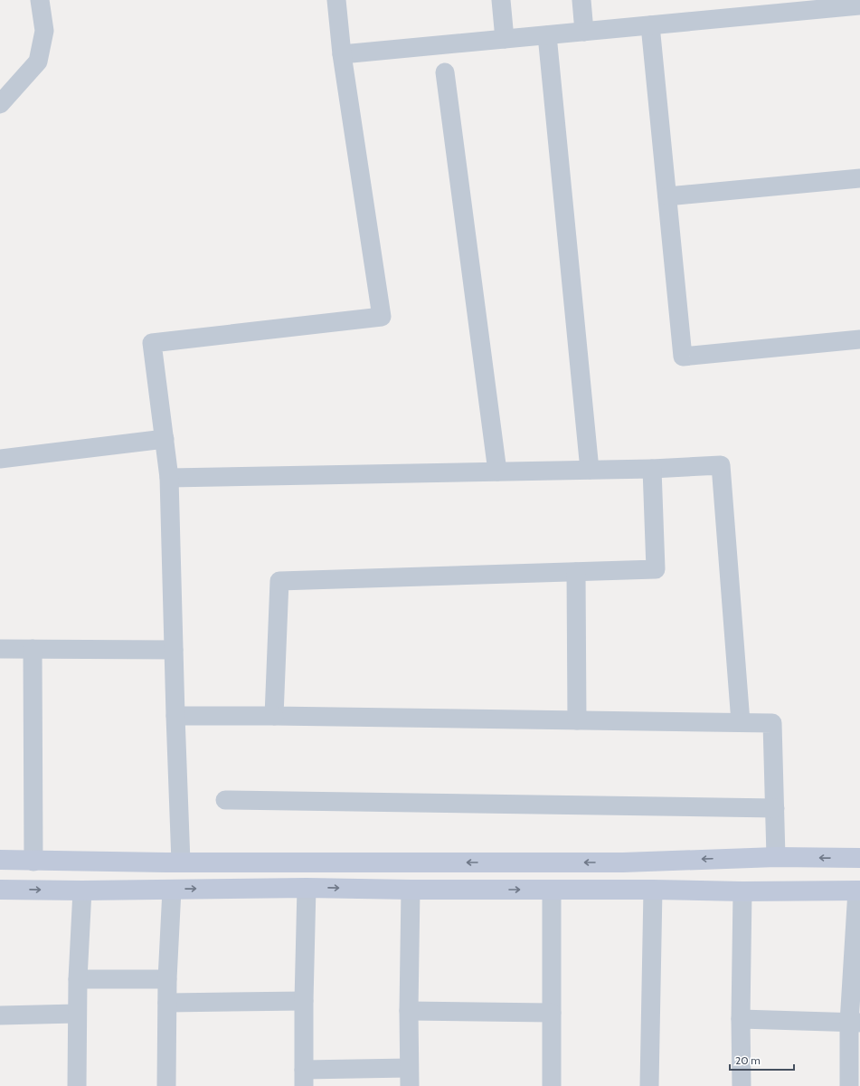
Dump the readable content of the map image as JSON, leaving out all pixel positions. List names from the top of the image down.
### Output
{
  "scale_bar": "20 m"
}
